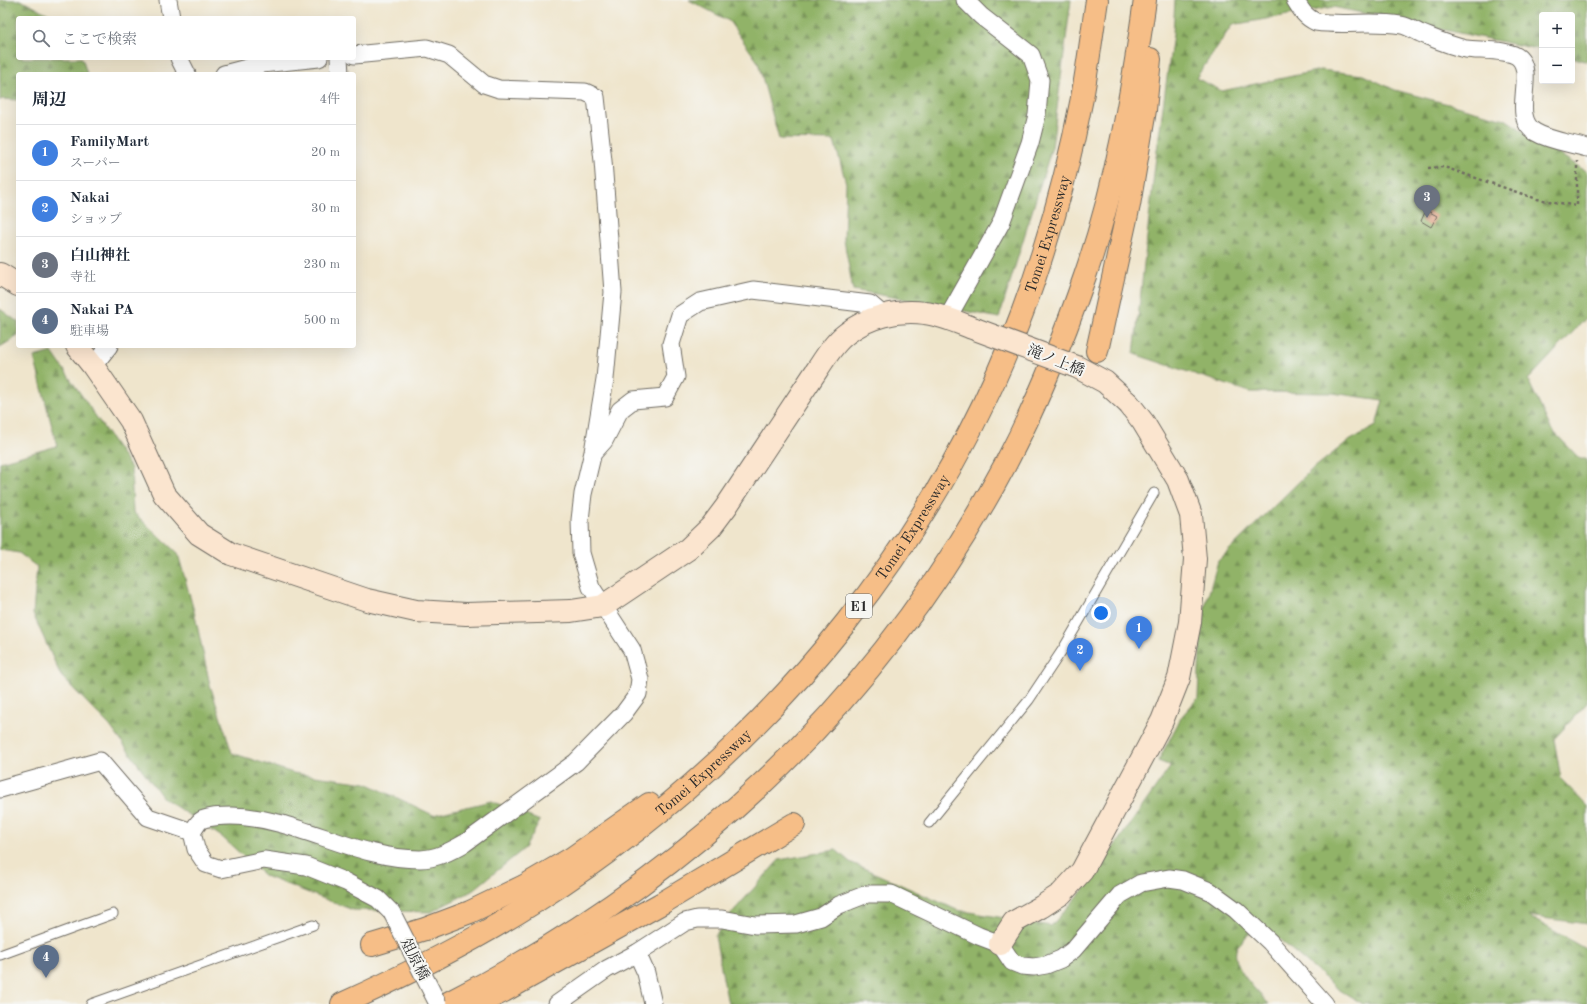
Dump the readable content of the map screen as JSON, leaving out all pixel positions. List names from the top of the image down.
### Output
{
  "streets": {
    "highway": ["Tomei Expressway", "E1"],
    "street": ["滝ノ上橋", "俎原橋"]
  },
  "page": {
    "map_buttons": ["+", "−"],
    "search": "ここで検索",
    "heading": ["周辺", "4件"],
    "list": [
      {
        "mark": "1",
        "name": "FamilyMart",
        "note": "スーパー",
        "value": "20 m"
      },
      {
        "mark": "2",
        "name": "Nakai",
        "note": "ショップ",
        "value": "30 m"
      },
      {
        "mark": "3",
        "name": "白山神社",
        "note": "寺社",
        "value": "230 m"
      },
      {
        "mark": "4",
        "name": "Nakai PA",
        "note": "駐車場",
        "value": "500 m"
      }
    ],
    "pins": [
      "3",
      "1",
      "2",
      "4"
    ]
  }
}
